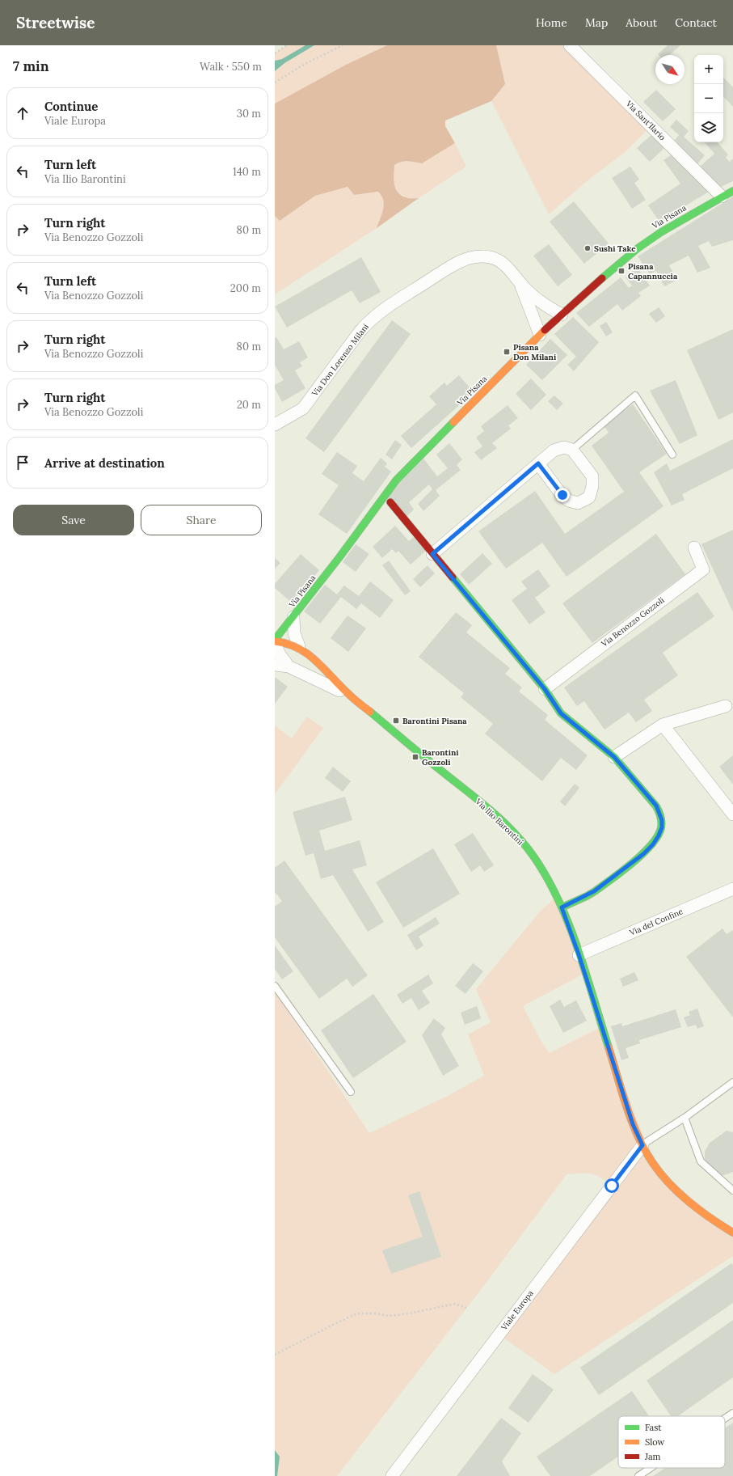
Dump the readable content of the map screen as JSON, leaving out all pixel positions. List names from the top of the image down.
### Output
{
  "streets": {
    "street": [
      "Via Sant'Ilario",
      "Via Pisana",
      "Via Don Lorenzo Milani",
      "Via Benozzo Gozzoli",
      "Via Ilio Barontini",
      "Via del Confine",
      "Viale Europa"
    ]
  },
  "crossings": [
    ["Via Sant'Ilario", "Via Pisana"],
    ["Via Pisana", "Via Don Lorenzo Milani"],
    ["Via Pisana", "Via Ilio Barontini"],
    ["Via Ilio Barontini", "Via del Confine"],
    ["Via Ilio Barontini", "Viale Europa"]
  ],
  "places": {
    "other": ["Sushi Take"],
    "transit": [
      "Pisana Capannuccia",
      "Pisana Don Milani",
      "Barontini Pisana",
      "Barontini Gozzoli"
    ]
  },
  "legend": ["Fast", "Slow", "Jam"],
  "north": "bottom right",
  "page": {
    "header": "Streetwise",
    "nav": [
      "Home",
      "Map",
      "About",
      "Contact"
    ],
    "heading": ["7 min", "Walk · 550 m"],
    "map_buttons": ["+", "−"],
    "list": [
      ["Continue", "Viale Europa", "30 m"],
      ["Turn left", "Via Ilio Barontini", "140 m"],
      ["Turn right", "Via Benozzo Gozzoli", "80 m"],
      ["Turn left", "Via Benozzo Gozzoli", "200 m"],
      ["Turn right", "Via Benozzo Gozzoli", "80 m"],
      ["Turn right", "Via Benozzo Gozzoli", "20 m"],
      "Arrive at destination"
    ],
    "buttons": ["Save", "Share"]
  }
}
